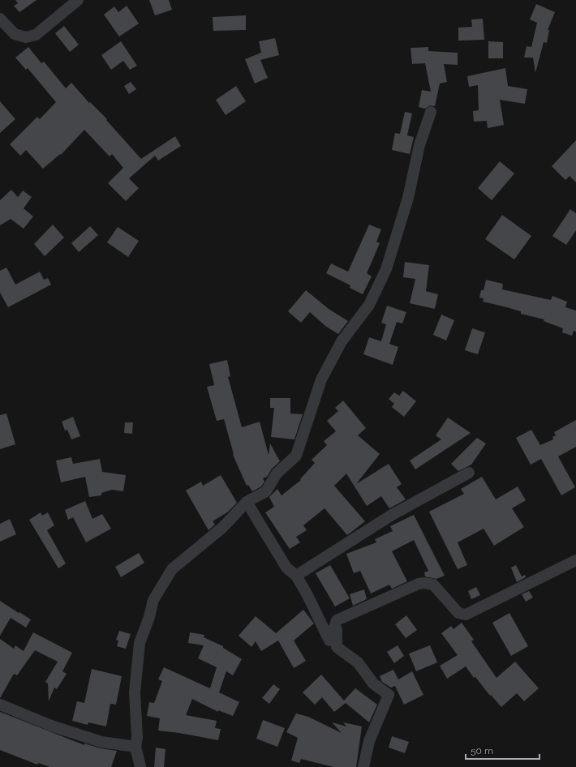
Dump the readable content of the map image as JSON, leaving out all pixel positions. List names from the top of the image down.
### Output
{
  "scale_bar": "50 m"
}
